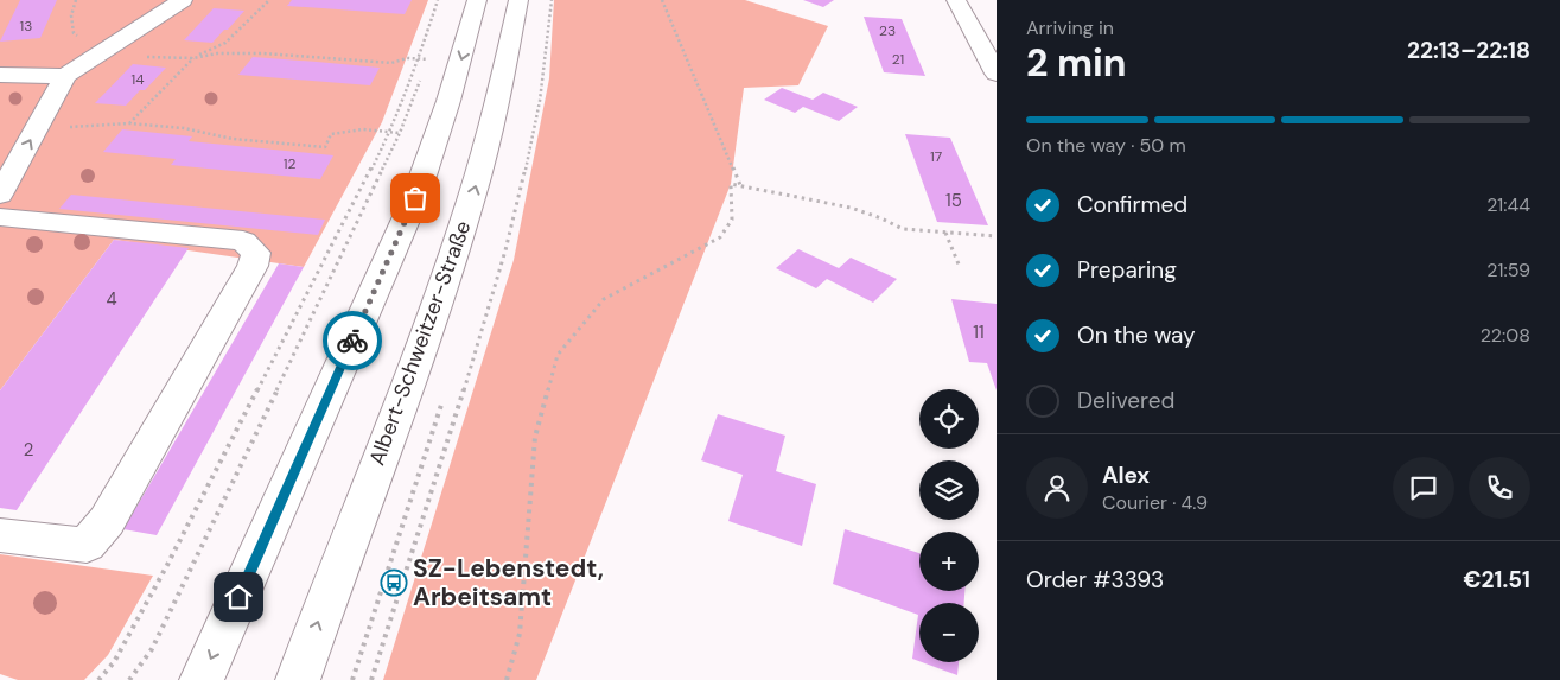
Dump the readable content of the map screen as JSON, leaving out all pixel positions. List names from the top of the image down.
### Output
{
  "streets": {
    "main road": ["Albert-Schweitzer-Straße"]
  },
  "places": {
    "bus stop": ["SZ-Lebenstedt, Arbeitsamt"]
  },
  "house_numbers": [
    "13",
    "23",
    "21",
    "14",
    "17",
    "12",
    "15",
    "4",
    "11",
    "2"
  ],
  "page": {
    "heading": ["2 min", "Arriving in", "22:13–22:18"],
    "panel": [
      "Alex",
      "Courier · 4.9",
      "Order #3393",
      "€21.51"
    ],
    "bar": "On the way · 50 m",
    "list": [
      ["Confirmed", "21:44"],
      ["Preparing", "21:59"],
      ["On the way", "22:08"],
      "Delivered"
    ],
    "map_buttons": ["+", "−"]
  }
}
